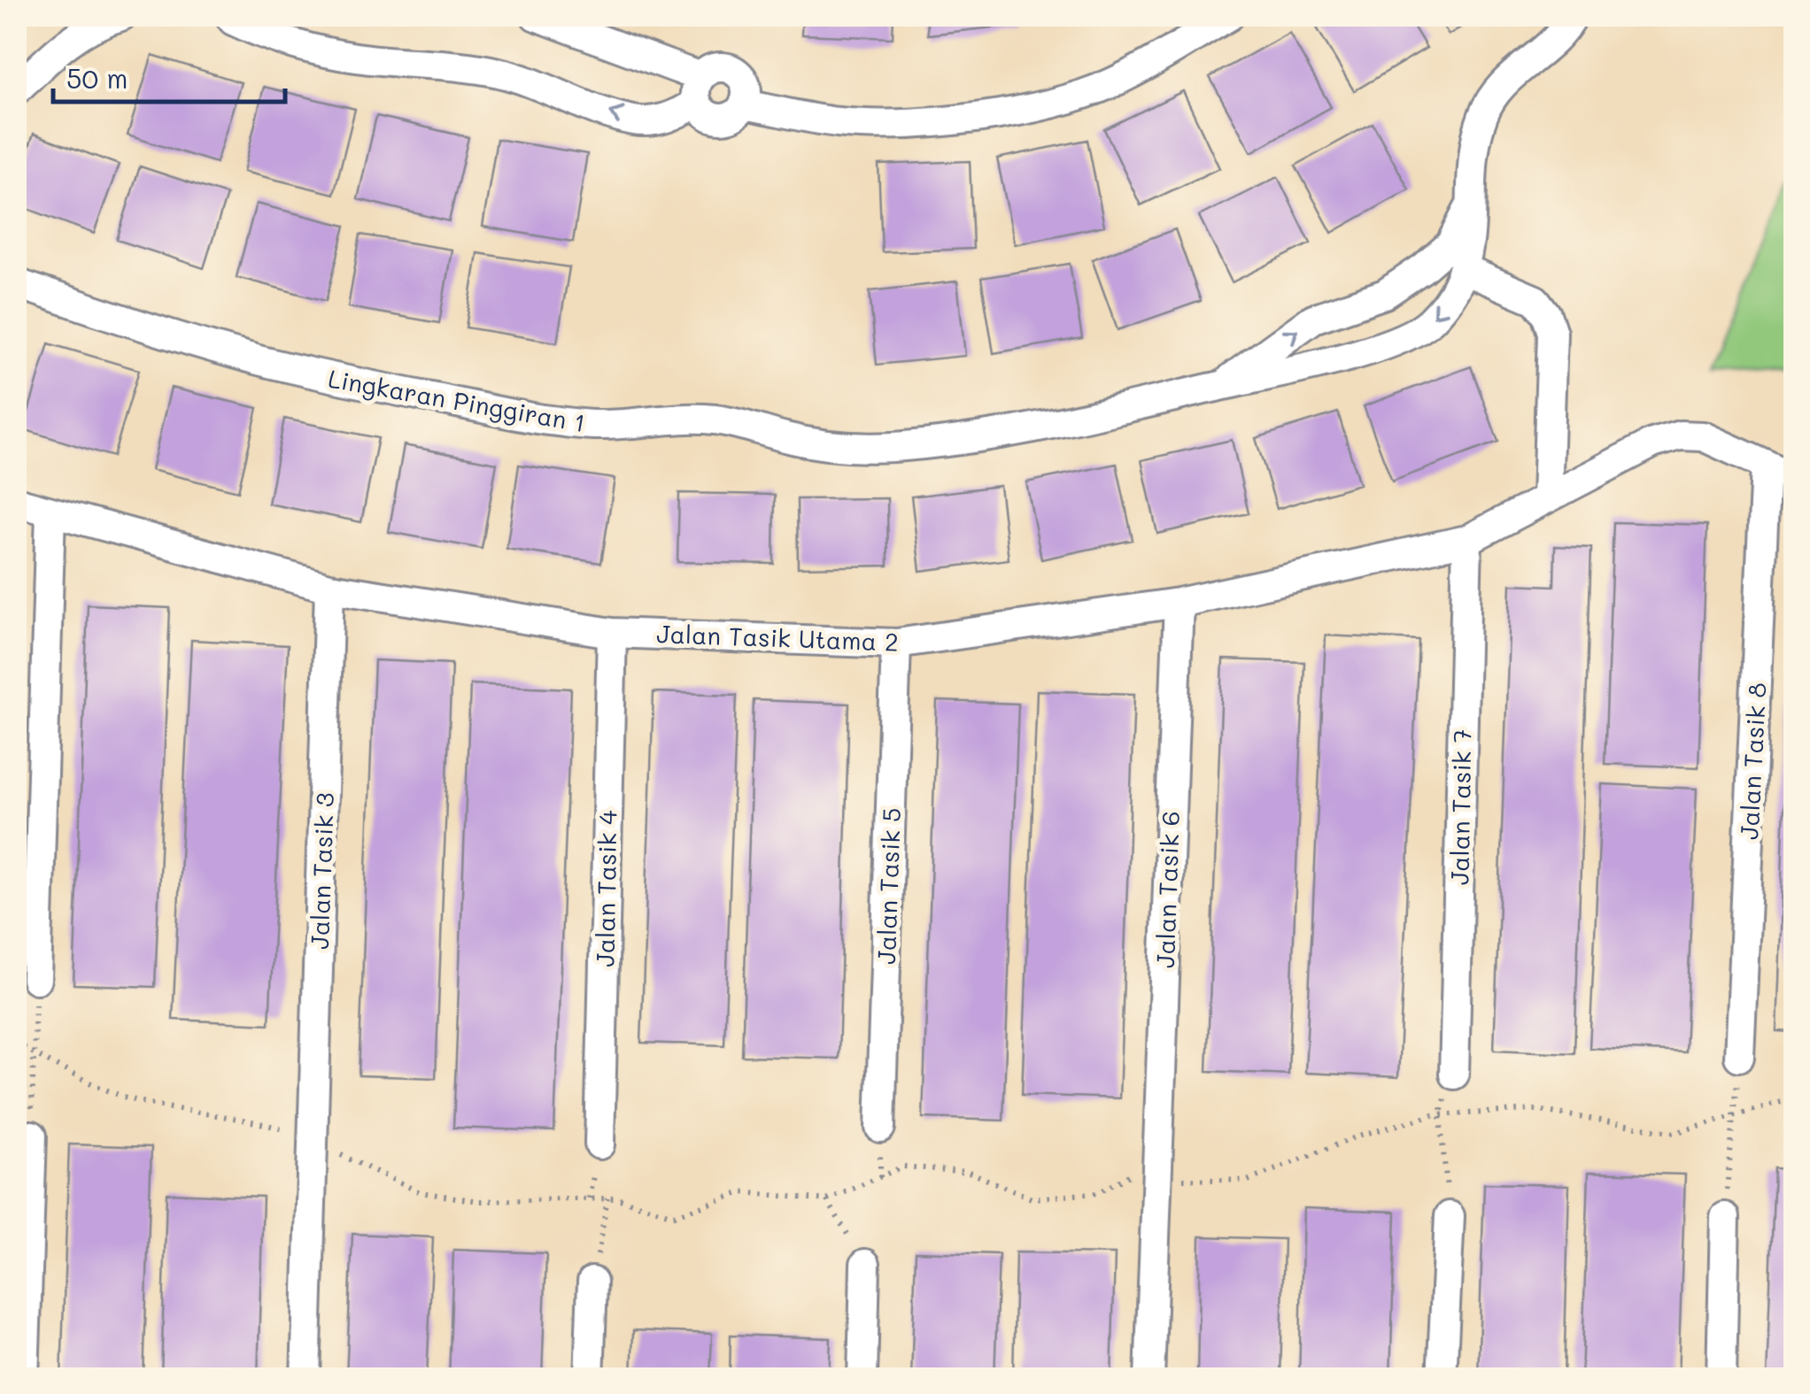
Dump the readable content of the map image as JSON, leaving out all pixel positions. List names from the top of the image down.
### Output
{
  "streets": {
    "street": [
      "Lingkaran Pinggiran 1",
      "Jalan Tasik Utama 2",
      "Jalan Tasik 8",
      "Jalan Tasik 7",
      "Jalan Tasik 3",
      "Jalan Tasik 5",
      "Jalan Tasik 4",
      "Jalan Tasik 6"
    ]
  },
  "crossings": [
    ["Jalan Tasik Utama 2", "Jalan Tasik 8"],
    ["Jalan Tasik Utama 2", "Jalan Tasik 7"],
    ["Jalan Tasik Utama 2", "Jalan Tasik 3"],
    ["Jalan Tasik Utama 2", "Jalan Tasik 5"],
    ["Jalan Tasik Utama 2", "Jalan Tasik 4"],
    ["Jalan Tasik Utama 2", "Jalan Tasik 6"]
  ],
  "scale_bar": "50 m"
}
